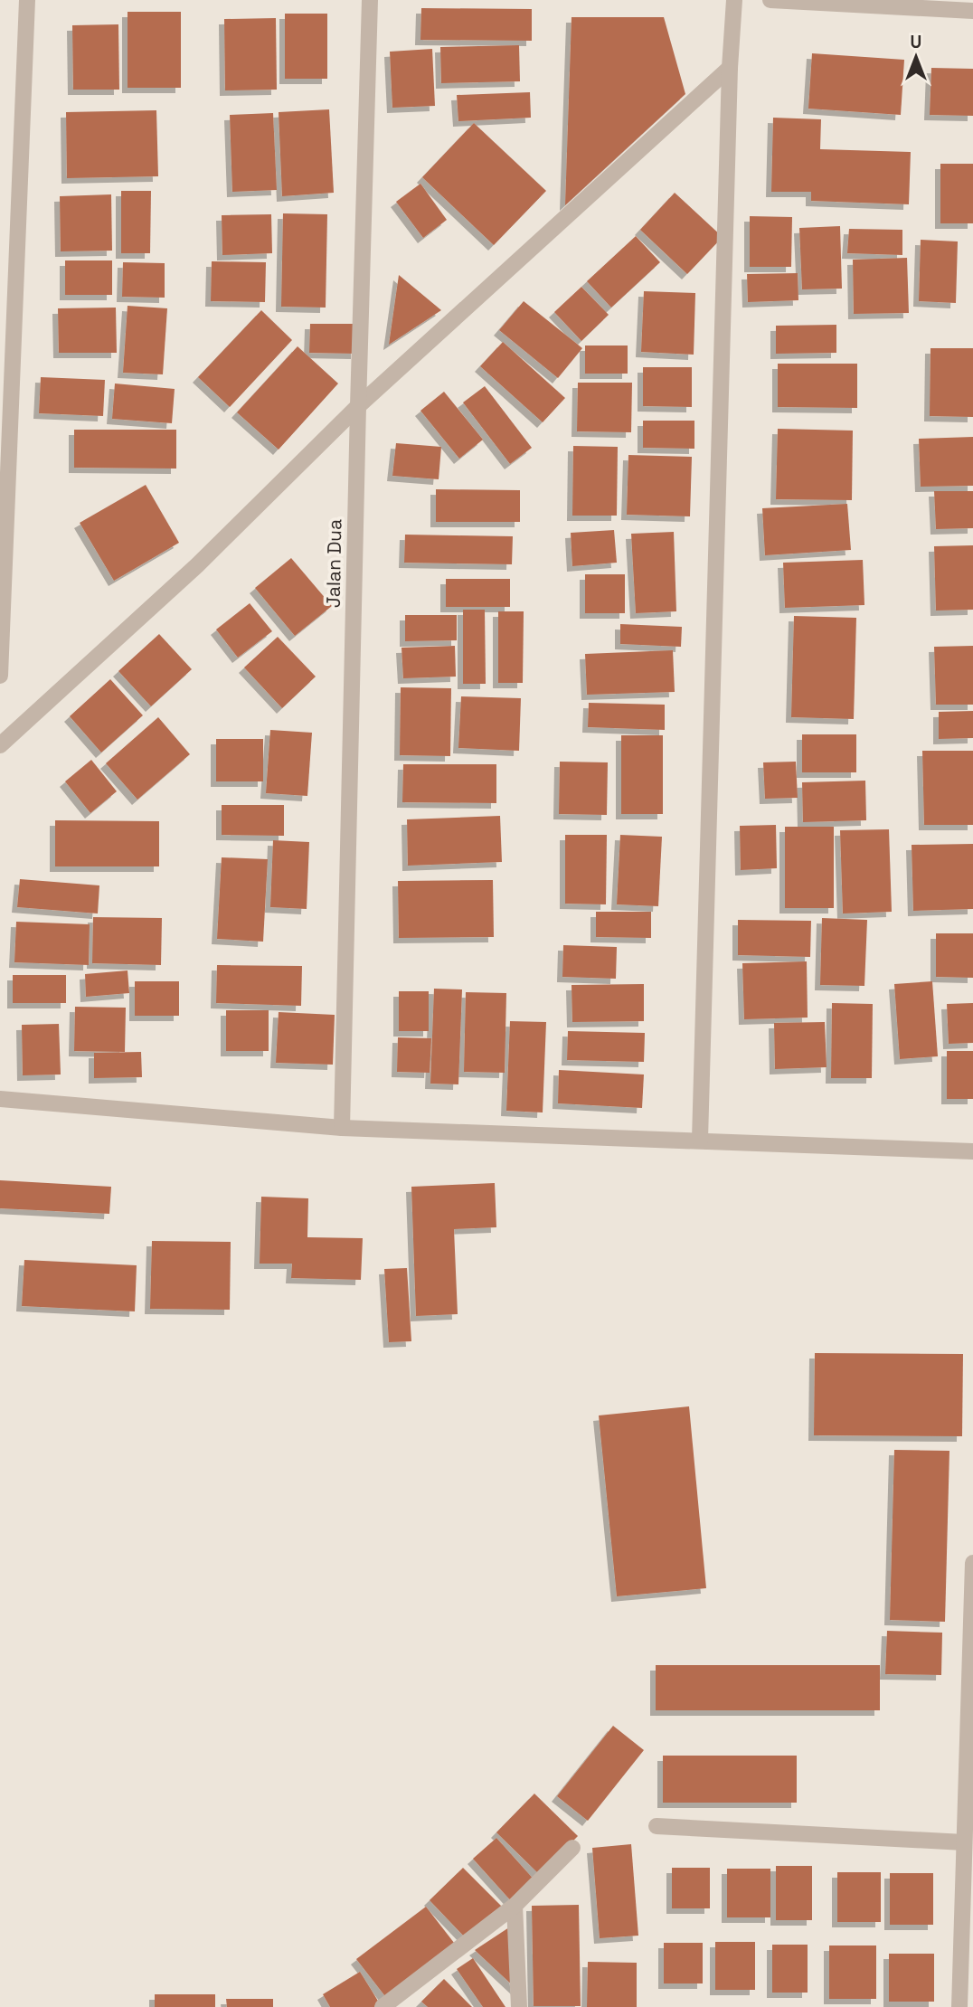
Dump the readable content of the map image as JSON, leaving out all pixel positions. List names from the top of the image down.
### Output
{
  "streets": {
    "street": ["Jalan Dua"]
  },
  "north": "top"
}
